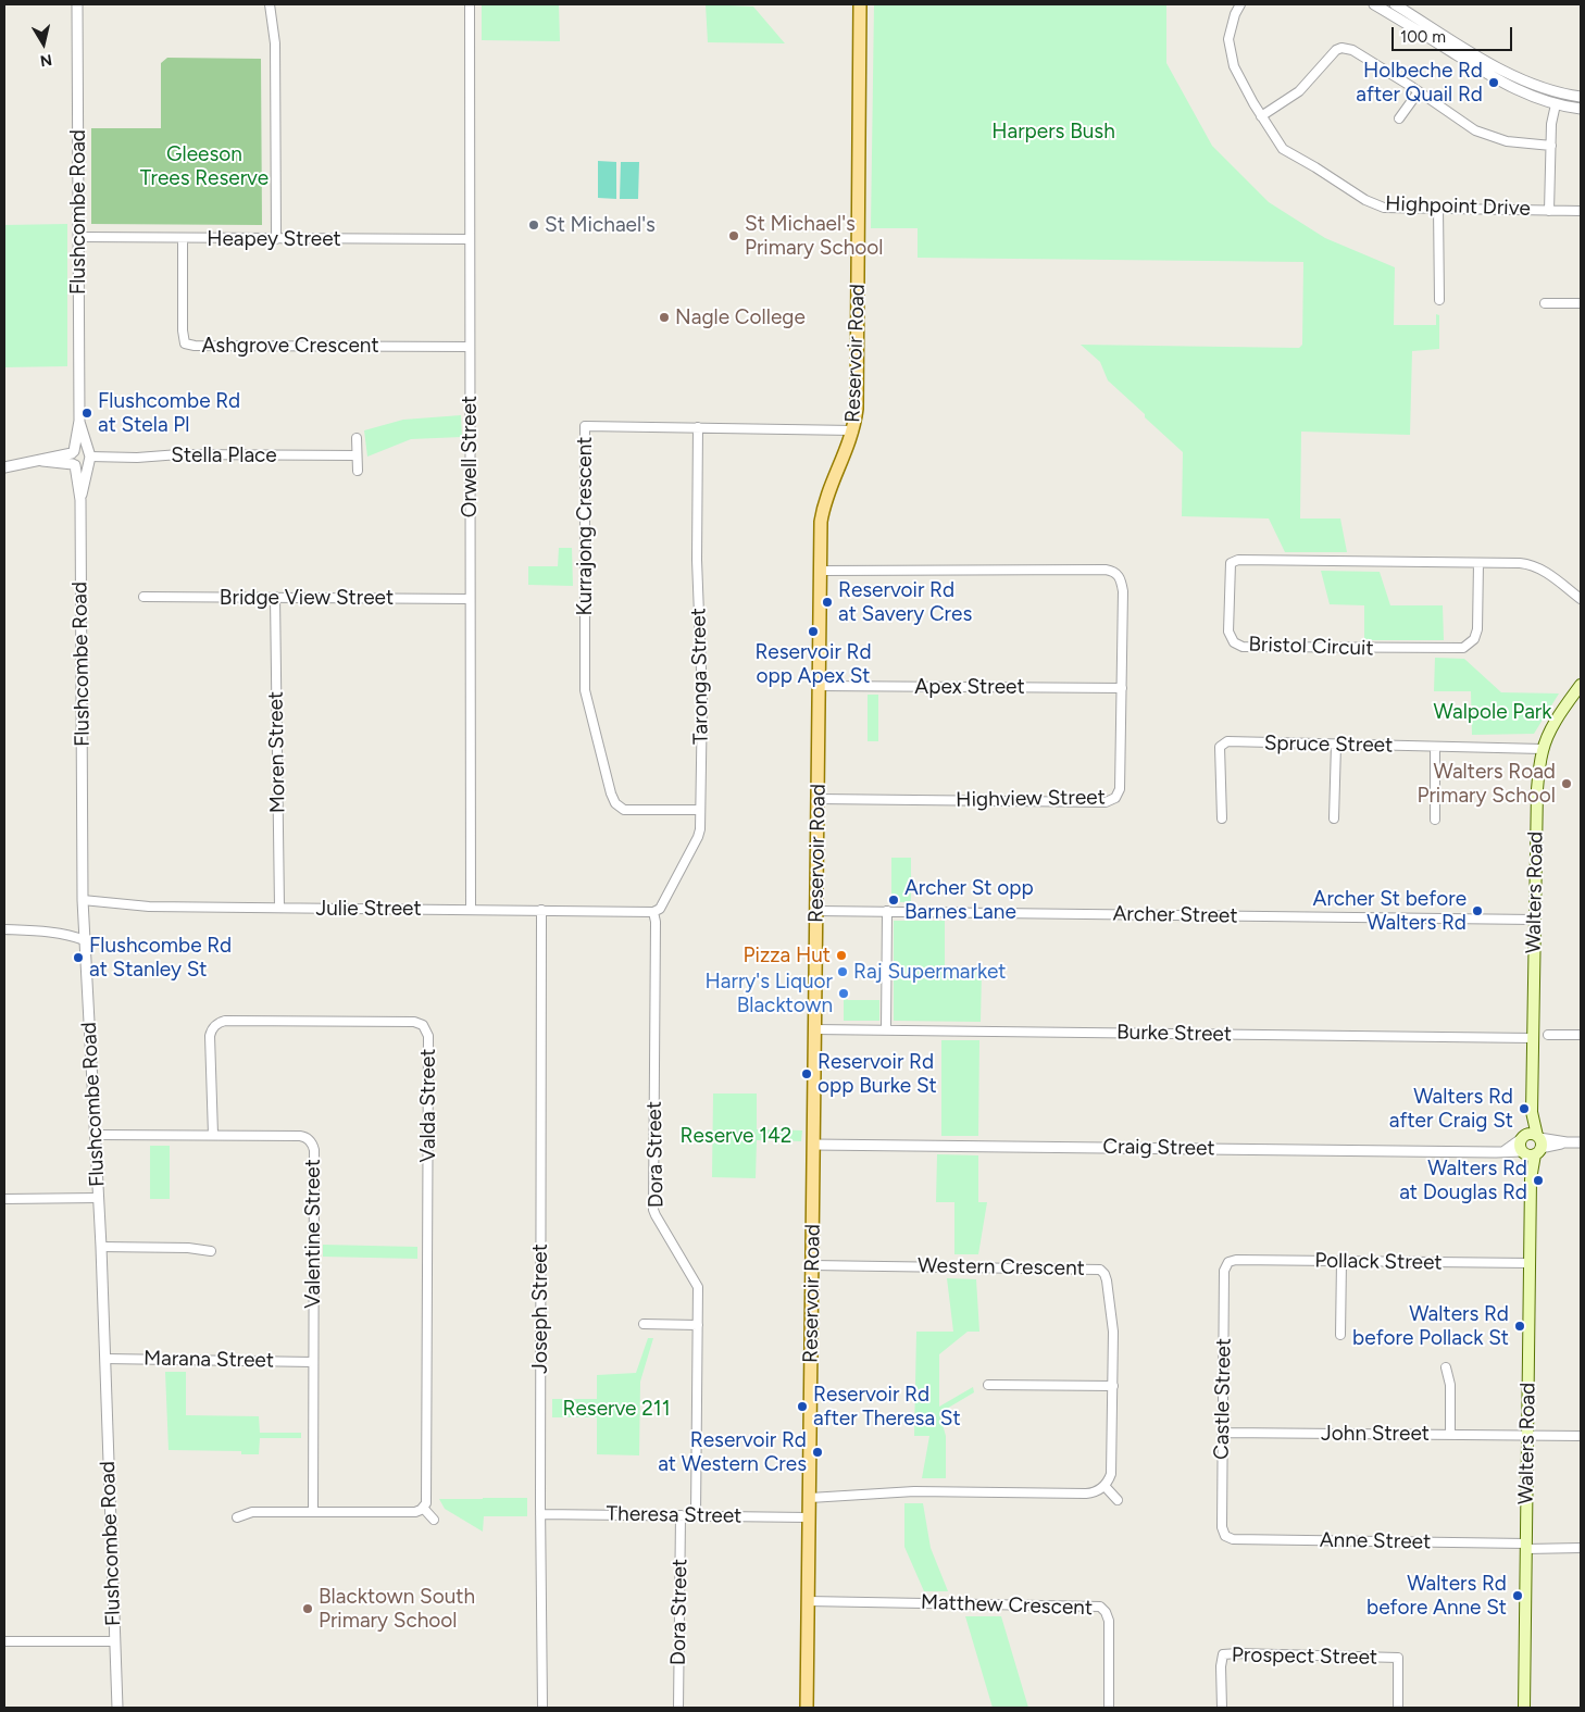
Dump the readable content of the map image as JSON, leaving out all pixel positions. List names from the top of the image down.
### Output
{
  "streets": {
    "main road": ["Reservoir Road", "Walters Road"],
    "street": [
      "Highpoint Drive",
      "Flushcombe Road",
      "Heapey Street",
      "Ashgrove Crescent",
      "Stella Place",
      "Orwell Street",
      "Kurrajong Crescent",
      "Bridge View Street",
      "Bristol Circuit",
      "Taronga Street",
      "Apex Street",
      "Spruce Street",
      "Moren Street",
      "Highview Street",
      "Julie Street",
      "Archer Street",
      "Burke Street",
      "Valda Street",
      "Craig Street",
      "Dora Street",
      "Valentine Street",
      "Pollack Street",
      "Western Crescent",
      "Joseph Street",
      "Marana Street",
      "Castle Street",
      "John Street",
      "Theresa Street",
      "Anne Street",
      "Matthew Crescent",
      "Prospect Street"
    ]
  },
  "crossings": [
    ["Flushcombe Road", "Heapey Street"],
    ["Flushcombe Road", "Stella Place"],
    ["Flushcombe Road", "Julie Street"],
    ["Flushcombe Road", "Valentine Street"],
    ["Flushcombe Road", "Marana Street"],
    ["Heapey Street", "Ashgrove Crescent"],
    ["Heapey Street", "Orwell Street"],
    ["Ashgrove Crescent", "Orwell Street"],
    ["Reservoir Road", "Kurrajong Crescent"],
    ["Reservoir Road", "Apex Street"],
    ["Reservoir Road", "Highview Street"],
    ["Reservoir Road", "Archer Street"],
    ["Reservoir Road", "Burke Street"],
    ["Reservoir Road", "Craig Street"],
    ["Reservoir Road", "Western Crescent"],
    ["Reservoir Road", "Theresa Street"],
    ["Reservoir Road", "Matthew Crescent"],
    ["Orwell Street", "Bridge View Street"],
    ["Orwell Street", "Julie Street"],
    ["Kurrajong Crescent", "Taronga Street"],
    ["Bridge View Street", "Moren Street"],
    ["Taronga Street", "Julie Street"],
    ["Taronga Street", "Dora Street"],
    ["Apex Street", "Highview Street"],
    ["Spruce Street", "Walters Road"],
    ["Moren Street", "Julie Street"],
    ["Walters Road", "Archer Street"],
    ["Walters Road", "Burke Street"],
    ["Walters Road", "Craig Street"],
    ["Walters Road", "Pollack Street"],
    ["Walters Road", "John Street"],
    ["Walters Road", "Anne Street"],
    ["Julie Street", "Dora Street"],
    ["Julie Street", "Joseph Street"],
    ["Valda Street", "Valentine Street"],
    ["Dora Street", "Theresa Street"],
    ["Valentine Street", "Marana Street"],
    ["Pollack Street", "Castle Street"],
    ["Joseph Street", "Theresa Street"],
    ["Castle Street", "John Street"],
    ["Castle Street", "Anne Street"]
  ],
  "parks": [
    "Harpers Bush",
    "Gleeson Trees Reserve",
    "Walpole Park",
    "Reserve 142",
    "Reserve 211"
  ],
  "places": [
    "Holbeche Rd after Quail Rd",
    "St Michael's",
    "St Michael's Primary School",
    "Nagle College",
    "Flushcombe Rd at Stela Pl",
    "Reservoir Rd at Savery Cres",
    "Reservoir Rd opp Apex St",
    "Walters Road Primary School",
    "Archer St opp Barnes Lane",
    "Archer St before Walters Rd",
    "Pizza Hut",
    "Flushcombe Rd at Stanley St",
    "Raj Supermarket",
    "Harry's Liquor Blacktown",
    "Reservoir Rd opp Burke St",
    "Walters Rd after Craig St",
    "Walters Rd at Douglas Rd",
    "Walters Rd before Pollack St",
    "Reservoir Rd after Theresa St",
    "Reservoir Rd at Western Cres",
    "Walters Rd before Anne St",
    "Blacktown South Primary School"
  ],
  "scale_bar": "100 m",
  "north": "bottom"
}
